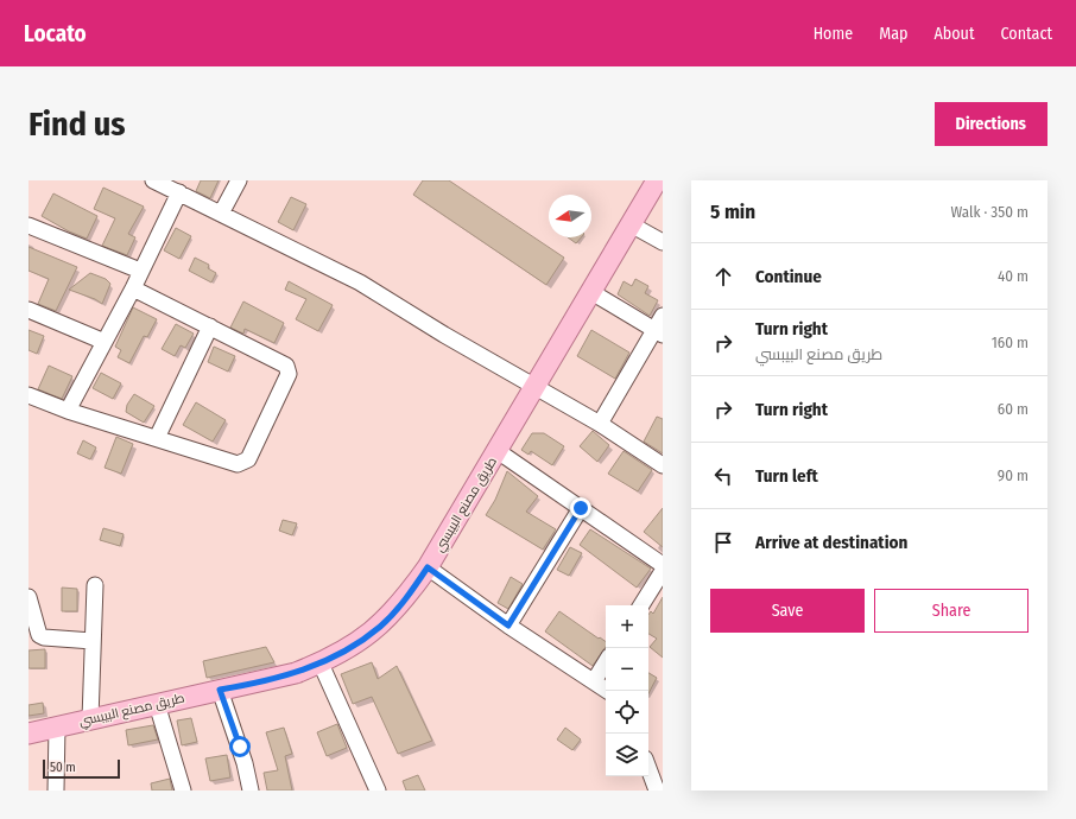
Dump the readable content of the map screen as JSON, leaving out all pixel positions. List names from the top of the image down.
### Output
{
  "streets": {
    "main road": ["طريق مصنع البيبسي"]
  },
  "scale_bar": "50 m",
  "north": "left",
  "page": {
    "header": "Locato",
    "nav": [
      "Home",
      "Map",
      "About",
      "Contact"
    ],
    "buttons": [
      "Directions",
      ["Save", "Share"]
    ],
    "title": "Find us",
    "heading": ["5 min", "Walk · 350 m"],
    "list": [
      ["Continue", "40 m"],
      ["Turn right", "طريق مصنع البيبسي", "160 m"],
      ["Turn right", "60 m"],
      ["Turn left", "90 m"],
      "Arrive at destination"
    ],
    "map_buttons": ["+", "−"],
    "scale": "50 m"
  }
}
